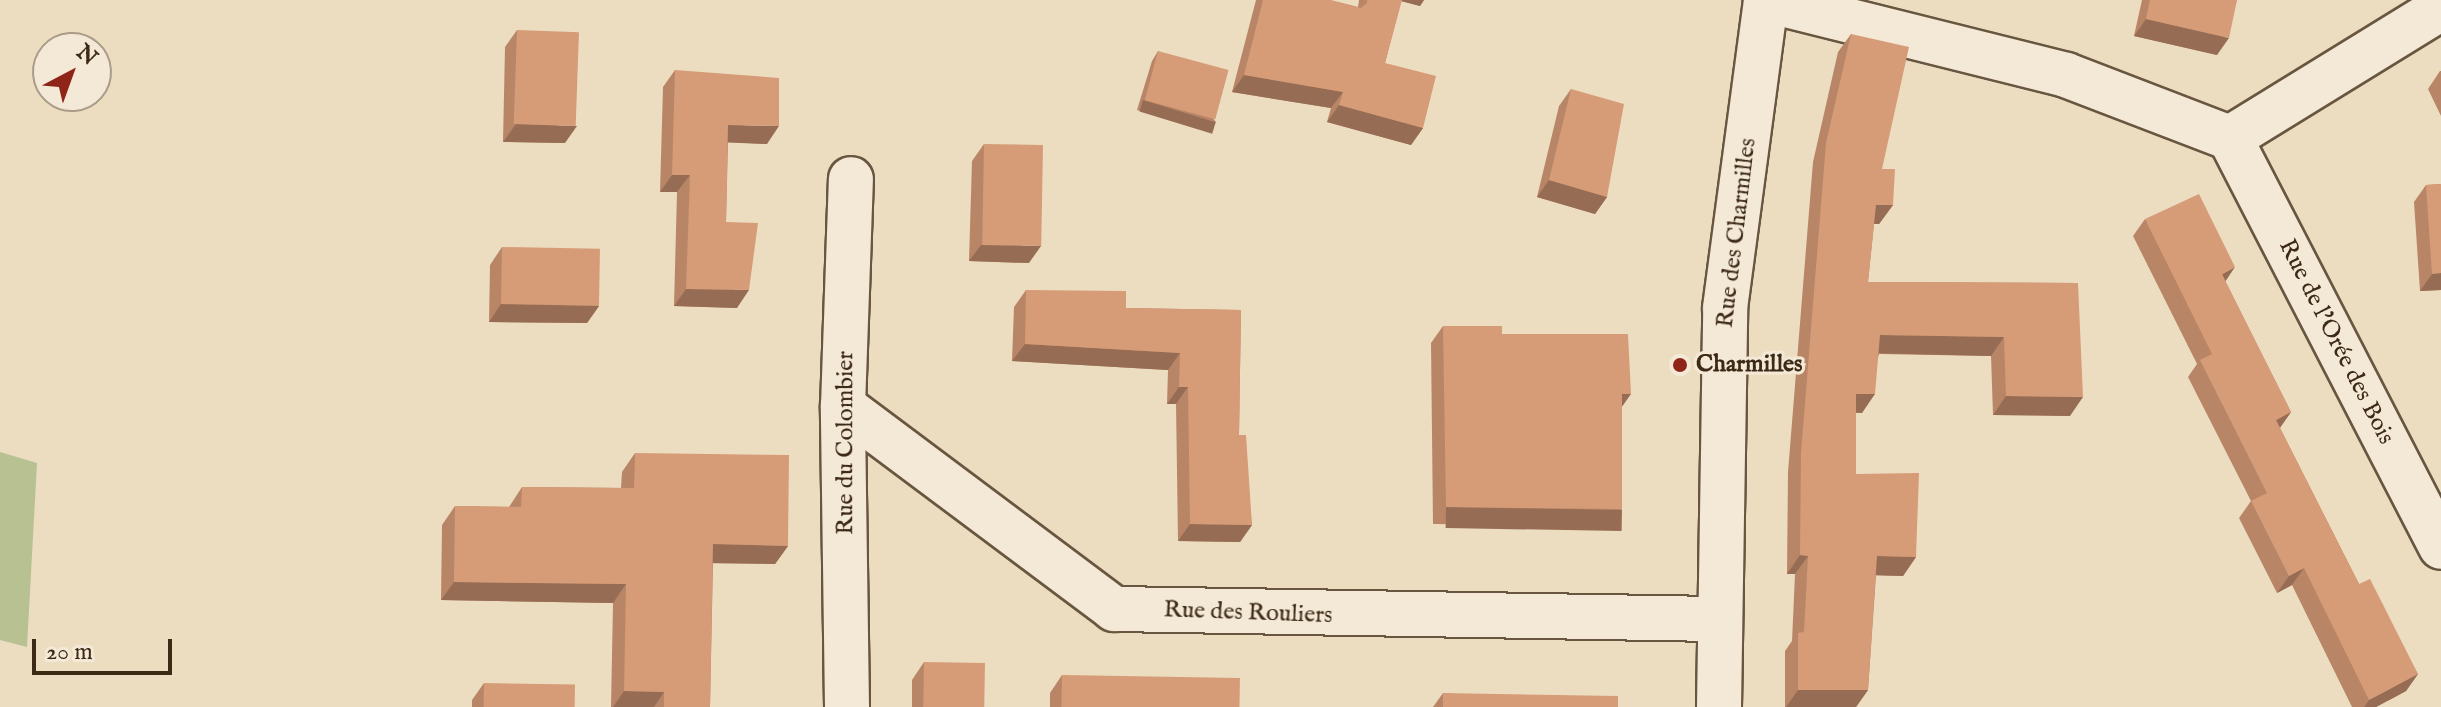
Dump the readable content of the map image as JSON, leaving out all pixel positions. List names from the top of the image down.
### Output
{
  "streets": {
    "street": [
      "Rue des Charmilles",
      "Rue de l'Orée des Bois",
      "Rue du Colombier",
      "Rue des Rouliers"
    ]
  },
  "crossings": [
    ["Rue des Charmilles", "Rue des Rouliers"],
    ["Rue du Colombier", "Rue des Rouliers"]
  ],
  "places": ["Charmilles"],
  "scale_bar": "20 m",
  "north": "top right"
}
